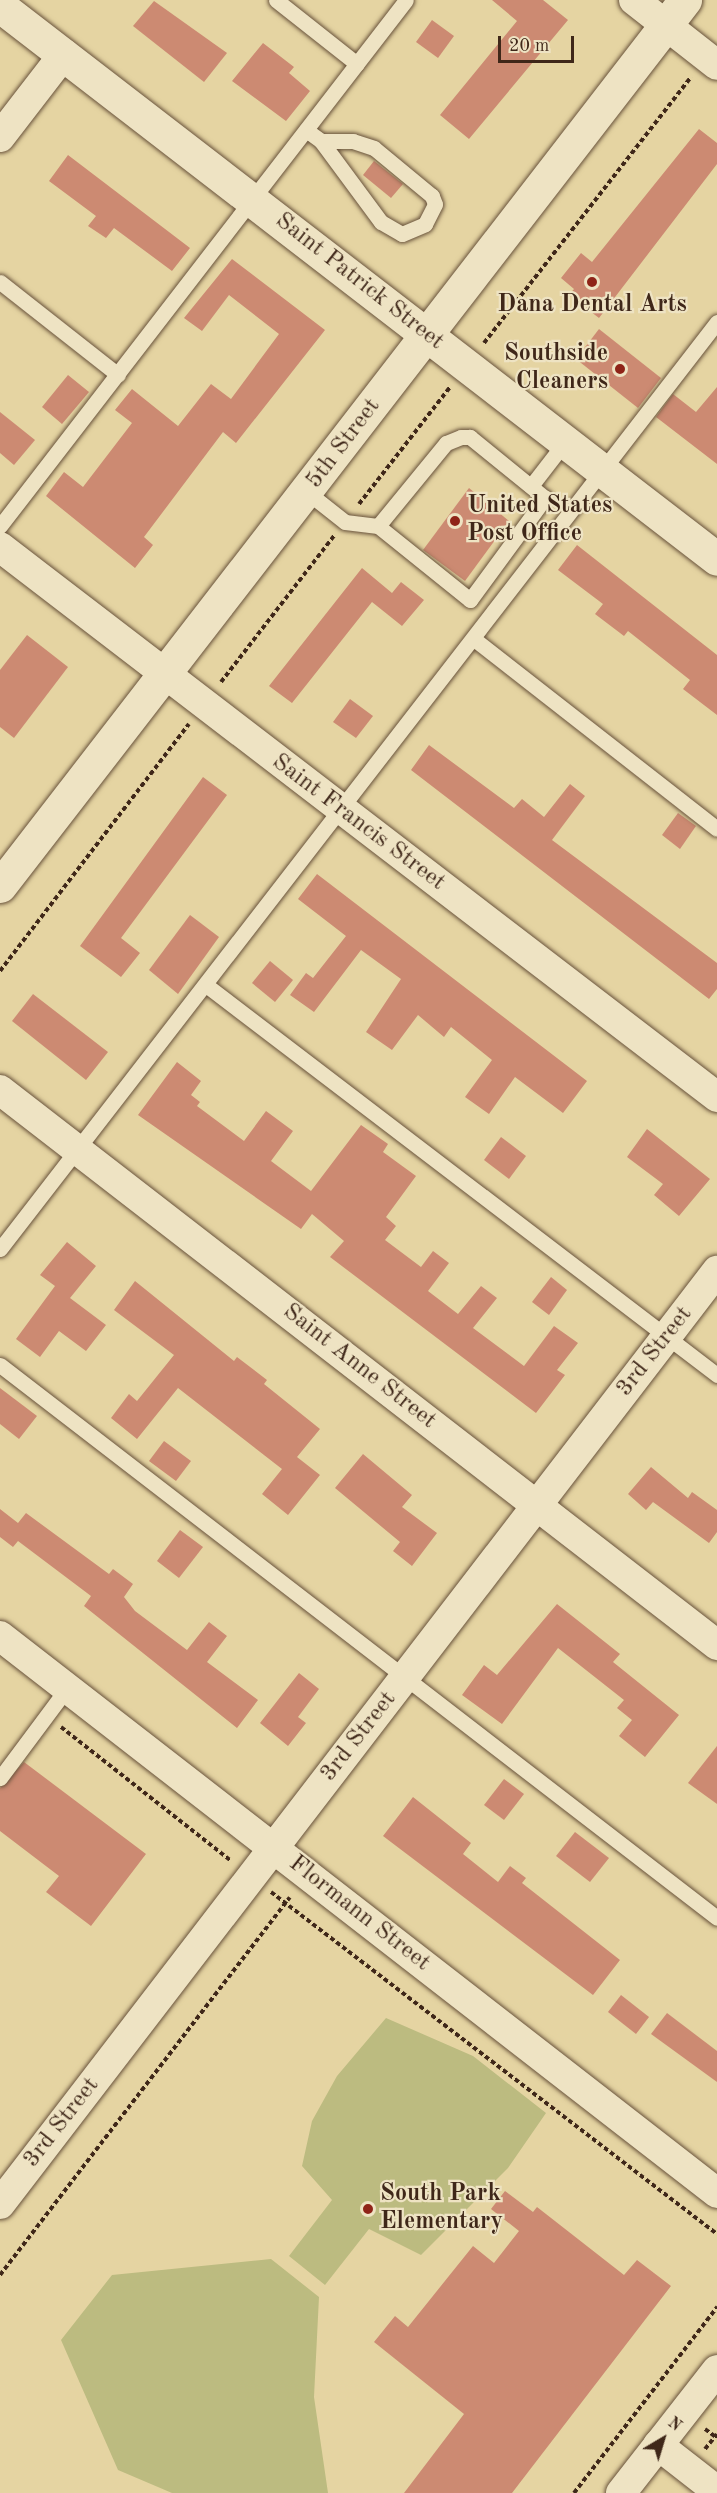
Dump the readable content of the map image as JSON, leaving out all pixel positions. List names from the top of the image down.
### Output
{
  "streets": {
    "main road": ["Saint Patrick Street", "5th Street"],
    "street": [
      "Saint Francis Street",
      "3rd Street",
      "Saint Anne Street",
      "Flormann Street"
    ]
  },
  "crossings": [
    ["Saint Patrick Street", "5th Street"],
    ["5th Street", "Saint Francis Street"],
    ["3rd Street", "Saint Anne Street"],
    ["3rd Street", "Flormann Street"]
  ],
  "places": [
    "Dana Dental Arts",
    "Southside Cleaners",
    "United States Post Office",
    "South Park Elementary"
  ],
  "scale_bar": "20 m",
  "north": "top right"
}
